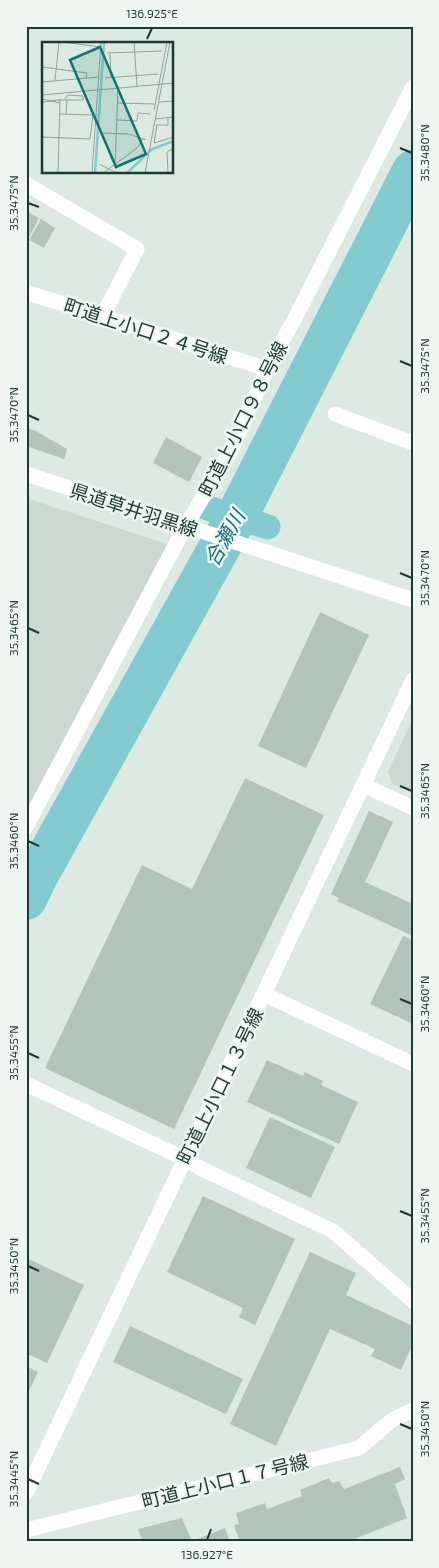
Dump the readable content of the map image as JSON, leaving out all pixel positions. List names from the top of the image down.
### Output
{
  "streets": {
    "street": [
      "町道上小口２４号線",
      "町道上小口９８号線",
      "県道草井羽黒線",
      "町道上小口１３号線",
      "町道上小口１７号線"
    ]
  },
  "crossings": [
    ["町道上小口２４号線", "町道上小口９８号線"],
    ["町道上小口９８号線", "県道草井羽黒線"]
  ],
  "water": ["合瀬川"],
  "coordinates": [
    "136.925°E",
    "35.3480°N",
    "35.3475°N",
    "35.3470°N",
    "35.3465°N",
    "35.3460°N",
    "35.3455°N",
    "35.3450°N",
    "35.3445°N",
    "136.927°E"
  ]
}
